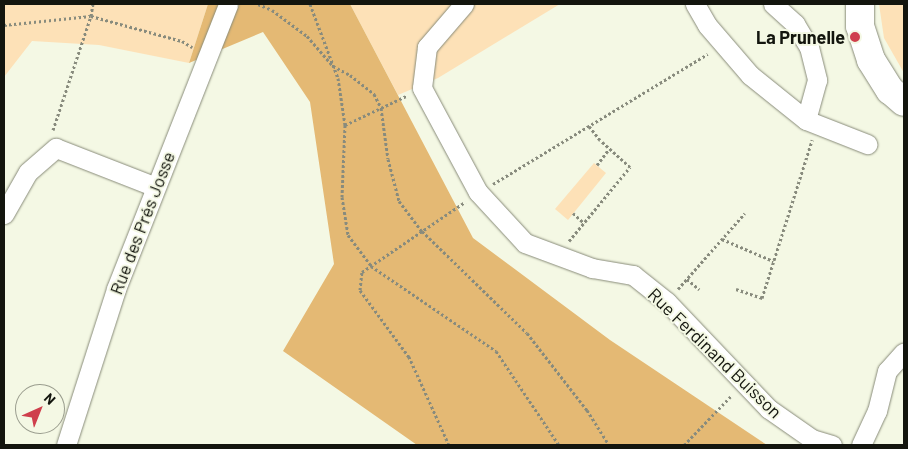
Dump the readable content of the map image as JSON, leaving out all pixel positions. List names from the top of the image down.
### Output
{
  "streets": {
    "street": ["Rue des Prés Josse", "Rue Ferdinand Buisson"]
  },
  "places": ["La Prunelle"],
  "north": "top right"
}
